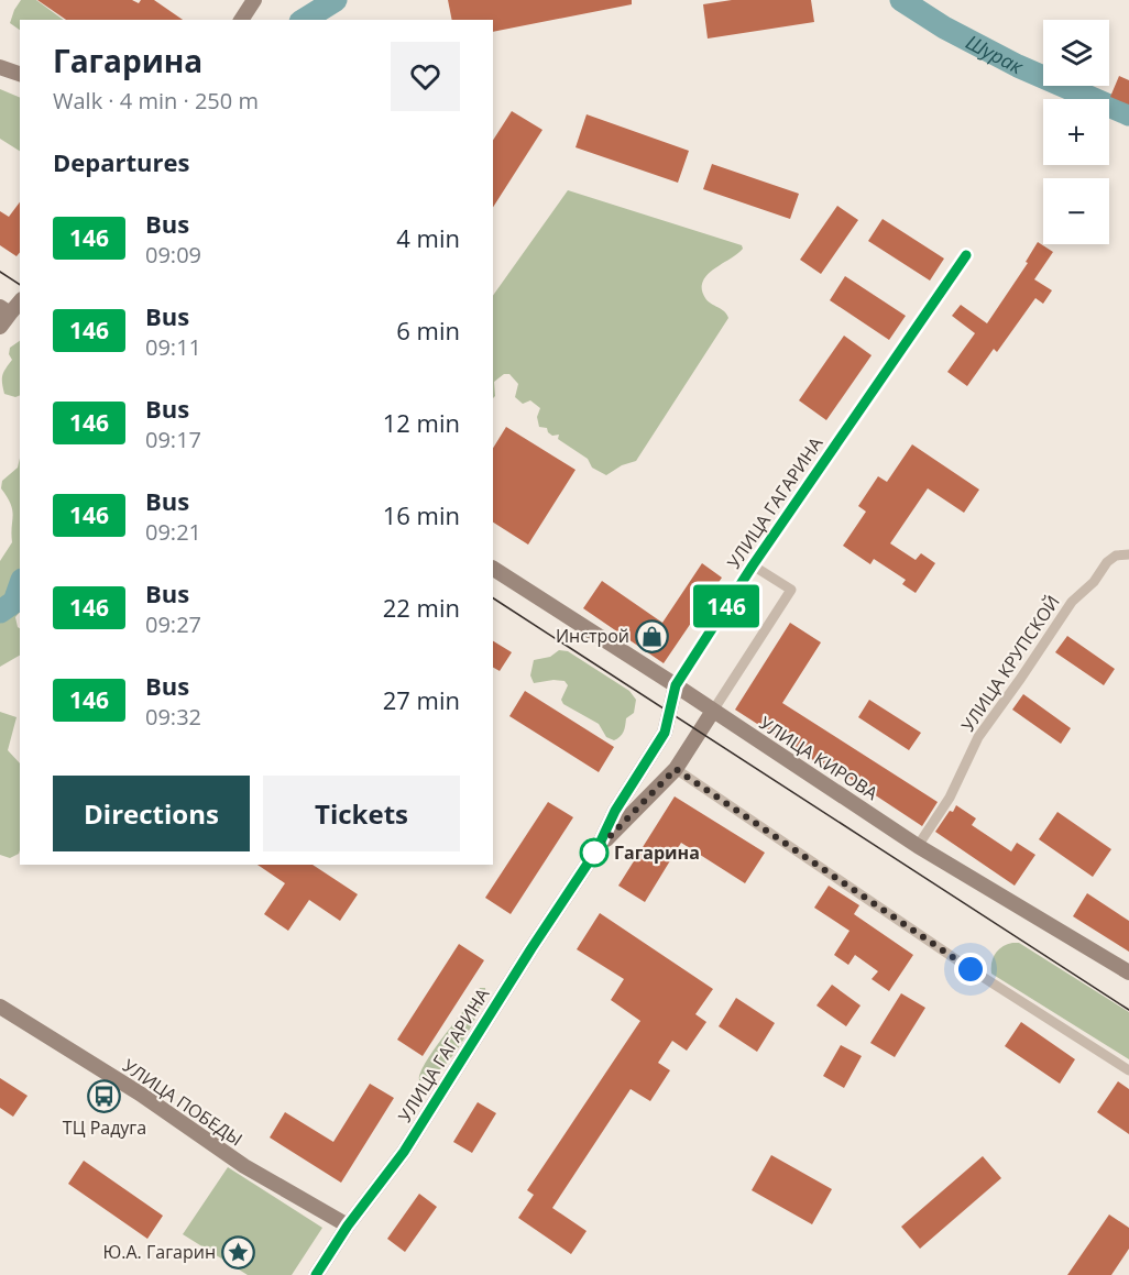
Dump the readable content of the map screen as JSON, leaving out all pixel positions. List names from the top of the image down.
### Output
{
  "streets": {
    "street": [
      "УЛИЦА ГАГАРИНА",
      "УЛИЦА КРУПСКОЙ",
      "УЛИЦА КИРОВА",
      "УЛИЦА ПОБЕДЫ"
    ]
  },
  "crossings": [
    ["УЛИЦА ГАГАРИНА", "УЛИЦА КИРОВА"],
    ["УЛИЦА ГАГАРИНА", "УЛИЦА ПОБЕДЫ"],
    ["УЛИЦА КРУПСКОЙ", "УЛИЦА КИРОВА"]
  ],
  "water": ["Шурак"],
  "places": {
    "shop": ["Инстрой"],
    "other": ["Гагарина"],
    "bus stop": ["ТЦ Радуга"],
    "place": ["Ю.А. Гагарин"]
  },
  "lines": ["bus line 146"],
  "page": {
    "on_map": "146",
    "map_buttons": ["+", "−"],
    "heading": [
      ["Гагарина", "Walk · 4 min · 250 m"],
      "Departures"
    ],
    "list": [
      {
        "mark": "146",
        "name": "Bus",
        "note": "09:09",
        "value": "4 min"
      },
      {
        "mark": "146",
        "name": "Bus",
        "note": "09:11",
        "value": "6 min"
      },
      {
        "mark": "146",
        "name": "Bus",
        "note": "09:17",
        "value": "12 min"
      },
      {
        "mark": "146",
        "name": "Bus",
        "note": "09:21",
        "value": "16 min"
      },
      {
        "mark": "146",
        "name": "Bus",
        "note": "09:27",
        "value": "22 min"
      },
      {
        "mark": "146",
        "name": "Bus",
        "note": "09:32",
        "value": "27 min"
      }
    ],
    "buttons": ["Directions", "Tickets"]
  }
}
